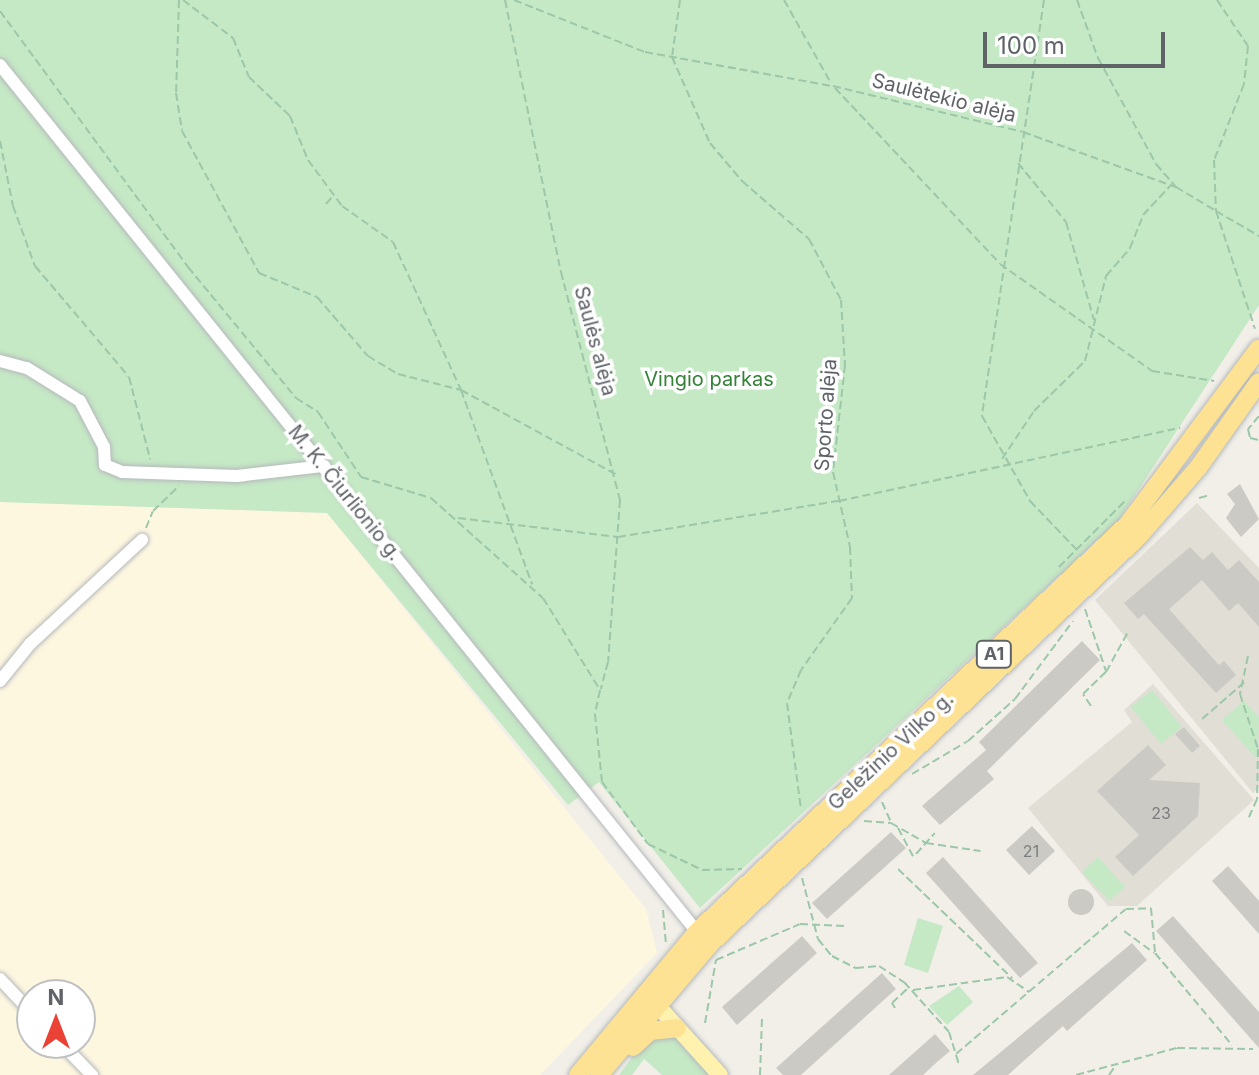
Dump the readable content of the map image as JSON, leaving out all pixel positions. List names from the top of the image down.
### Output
{
  "streets": {
    "highway": ["A1", "Geležinio Vilko g."],
    "street": ["M. K. Čiurlionio g."],
    "path": ["Saulėtekio alėja", "Saulės alėja", "Sporto alėja"]
  },
  "crossings": [
    ["Saulėtekio alėja", "Sporto alėja"],
    ["M. K. Čiurlionio g.", "Geležinio Vilko g."]
  ],
  "parks": ["Vingio parkas"],
  "house_numbers": ["23", "21"],
  "scale_bar": "100 m",
  "north": "top"
}
